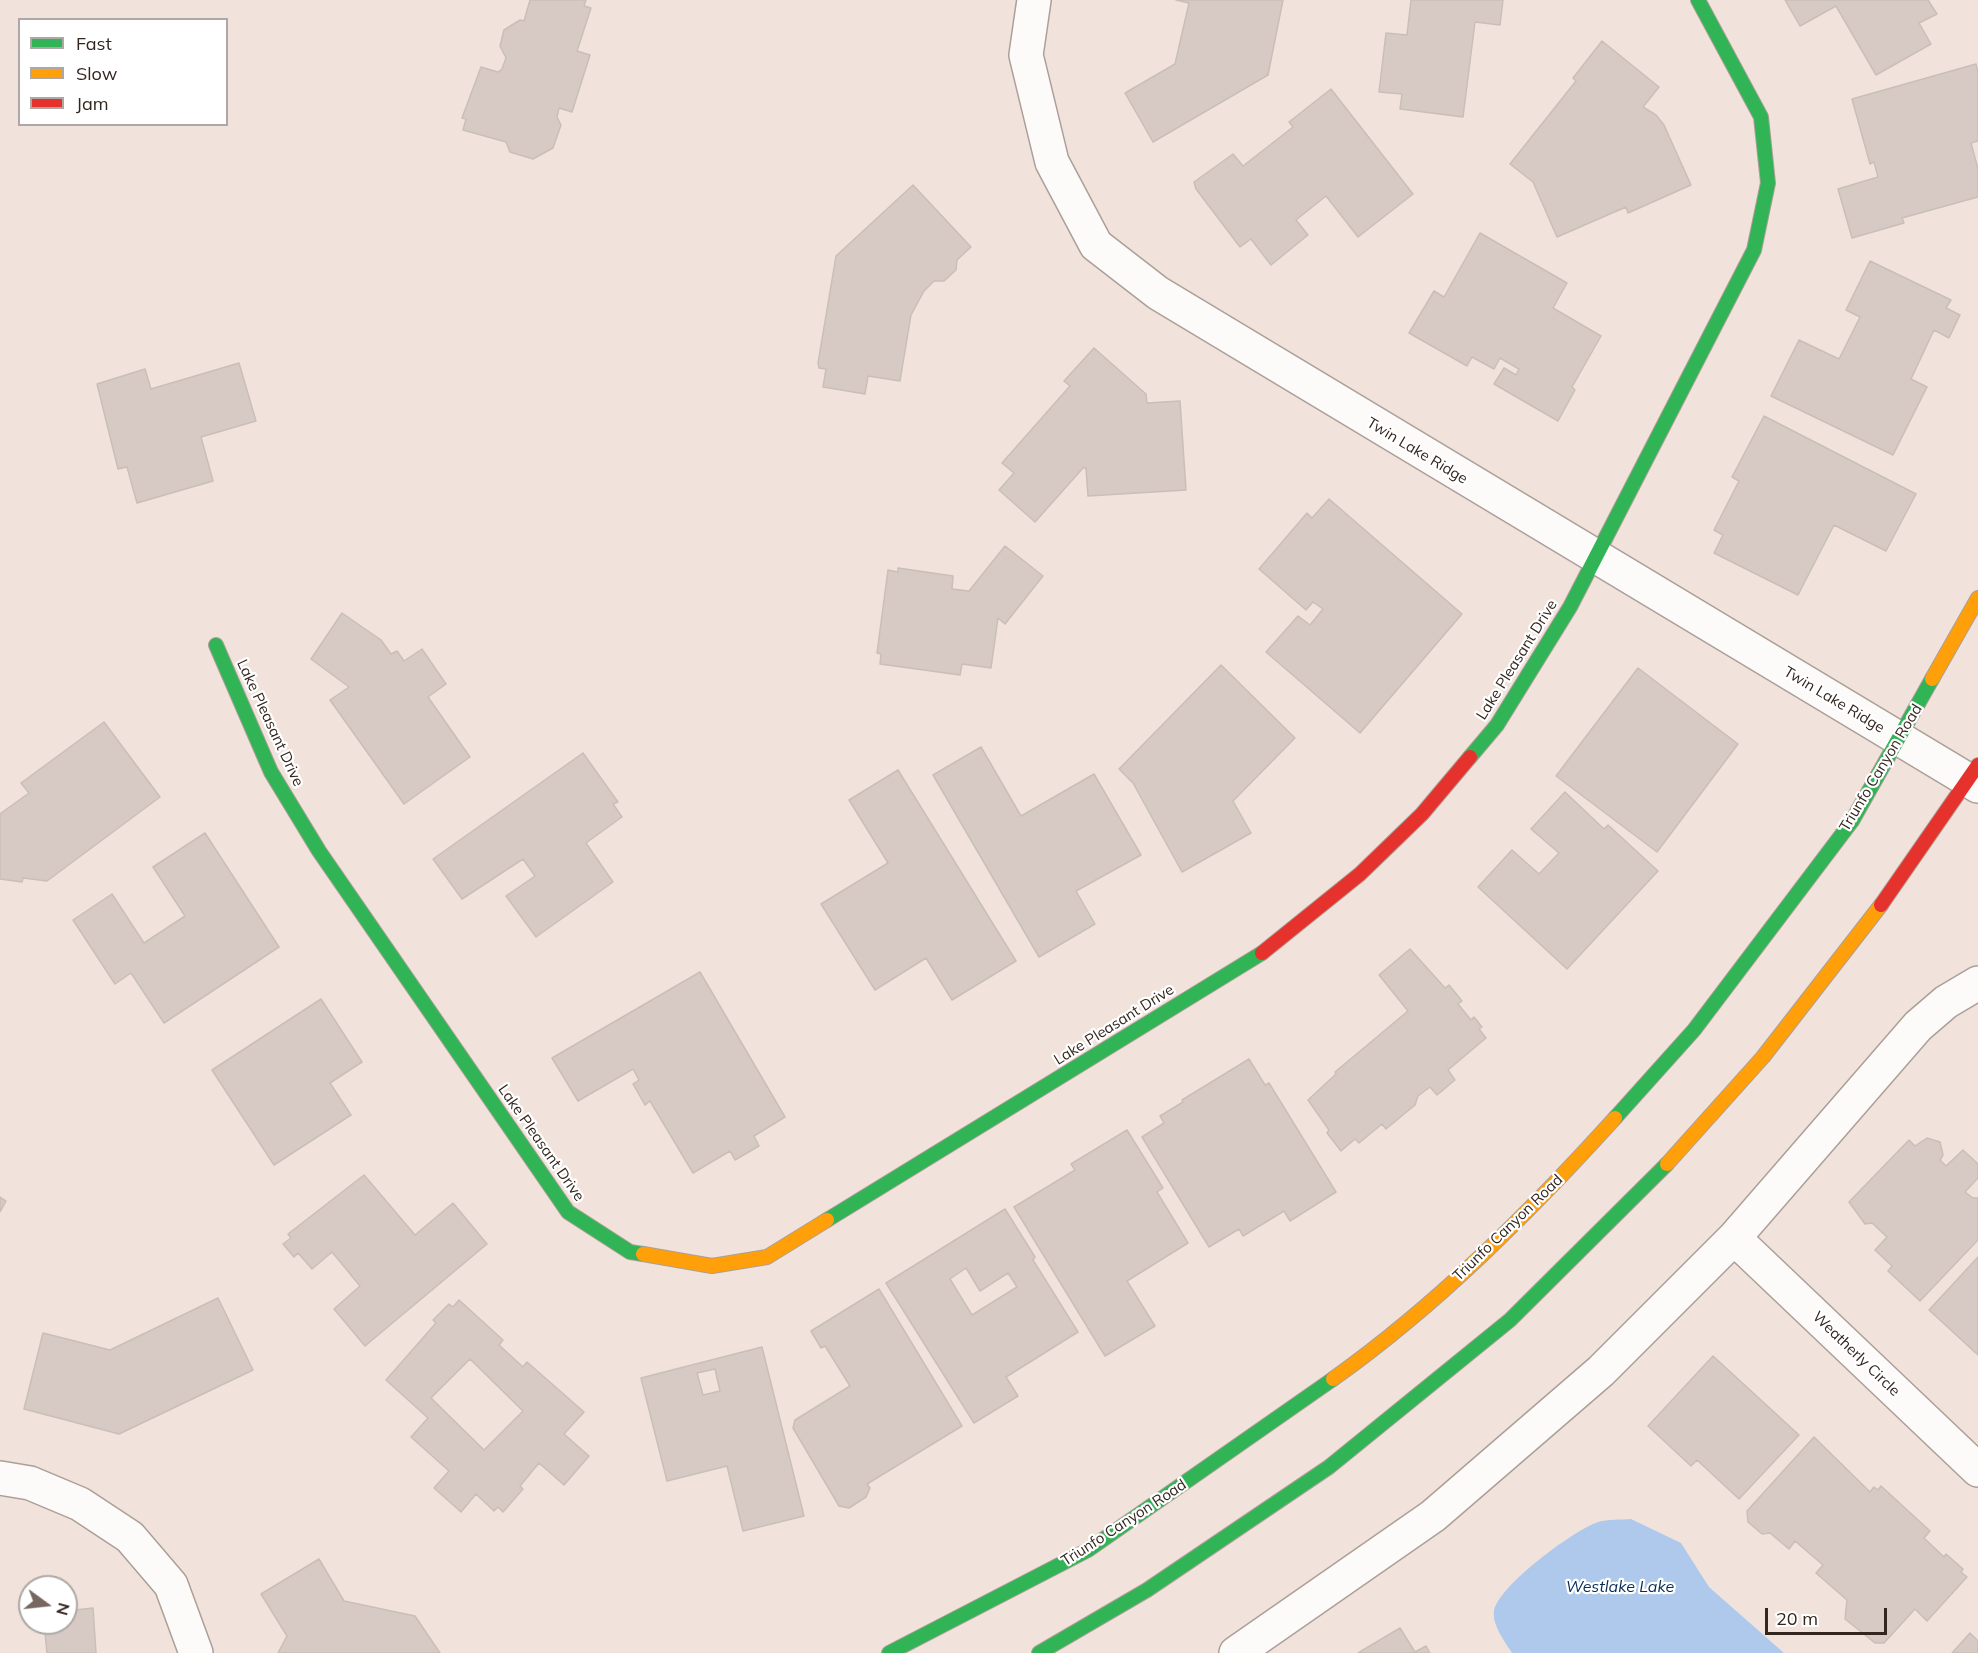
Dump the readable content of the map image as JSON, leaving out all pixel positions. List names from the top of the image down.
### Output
{
  "streets": {
    "street": [
      "Twin Lake Ridge",
      "Lake Pleasant Drive",
      "Triunfo Canyon Road",
      "Weatherly Circle"
    ]
  },
  "crossings": [
    ["Twin Lake Ridge", "Lake Pleasant Drive"],
    ["Twin Lake Ridge", "Triunfo Canyon Road"]
  ],
  "water": ["Westlake Lake"],
  "legend": ["Fast", "Slow", "Jam"],
  "scale_bar": "20 m",
  "north": "right"
}
